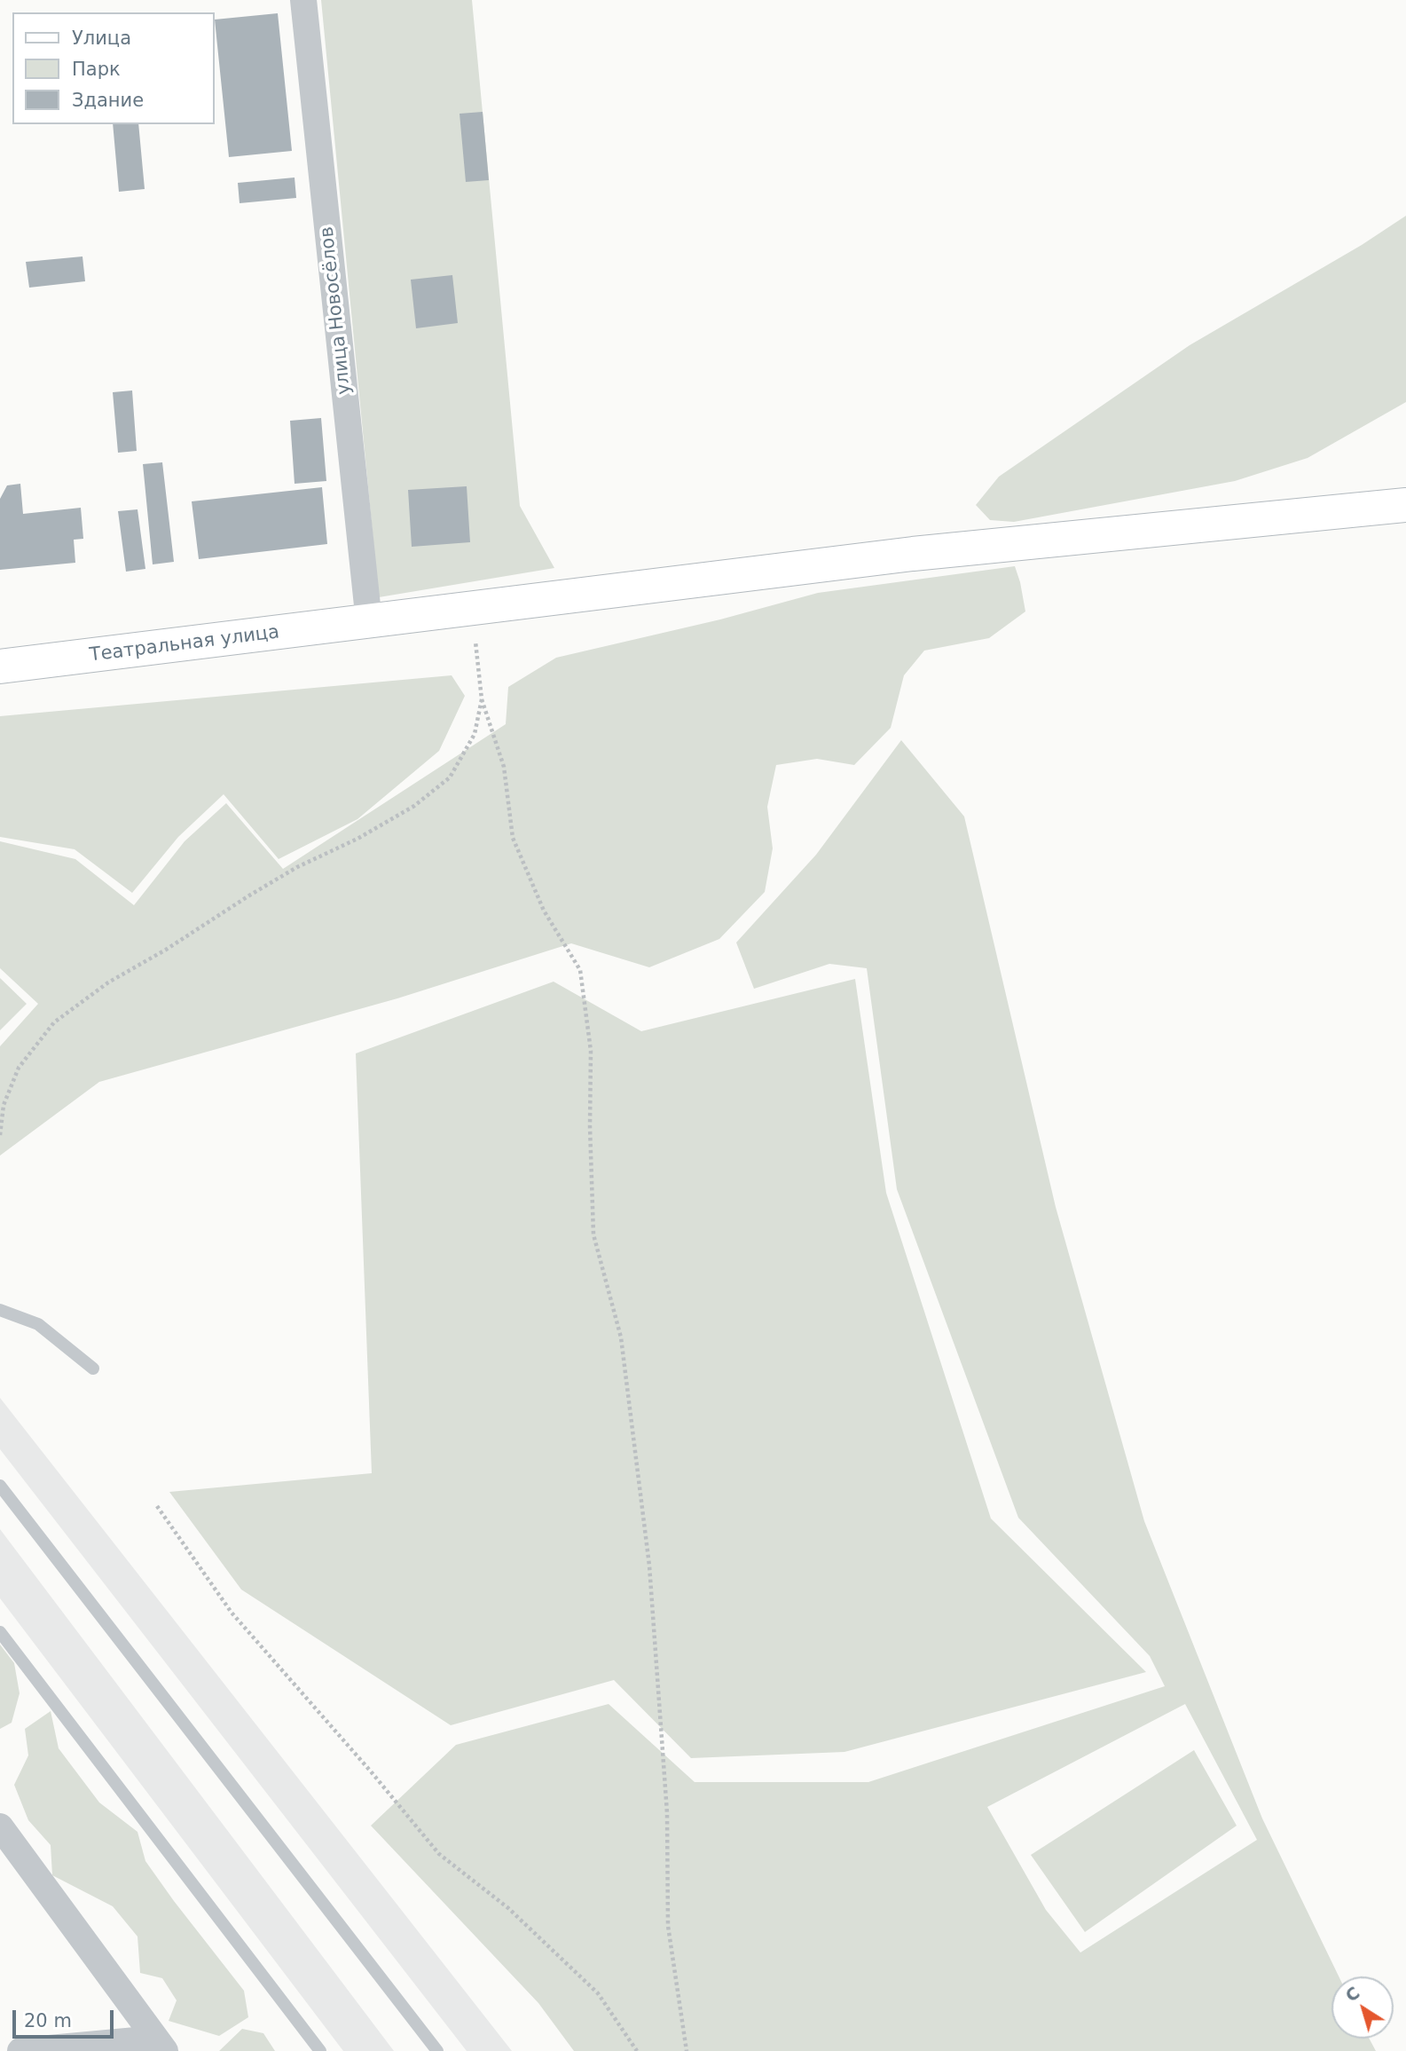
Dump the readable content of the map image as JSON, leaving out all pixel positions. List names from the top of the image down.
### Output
{
  "streets": {
    "main road": ["Театральная улица"],
    "street": ["улица Новосёлов"]
  },
  "crossings": [
    ["улица Новосёлов", "Театральная улица"]
  ],
  "legend": ["Улица", "Парк", "Здание"],
  "scale_bar": "20 m",
  "north": "top left"
}
